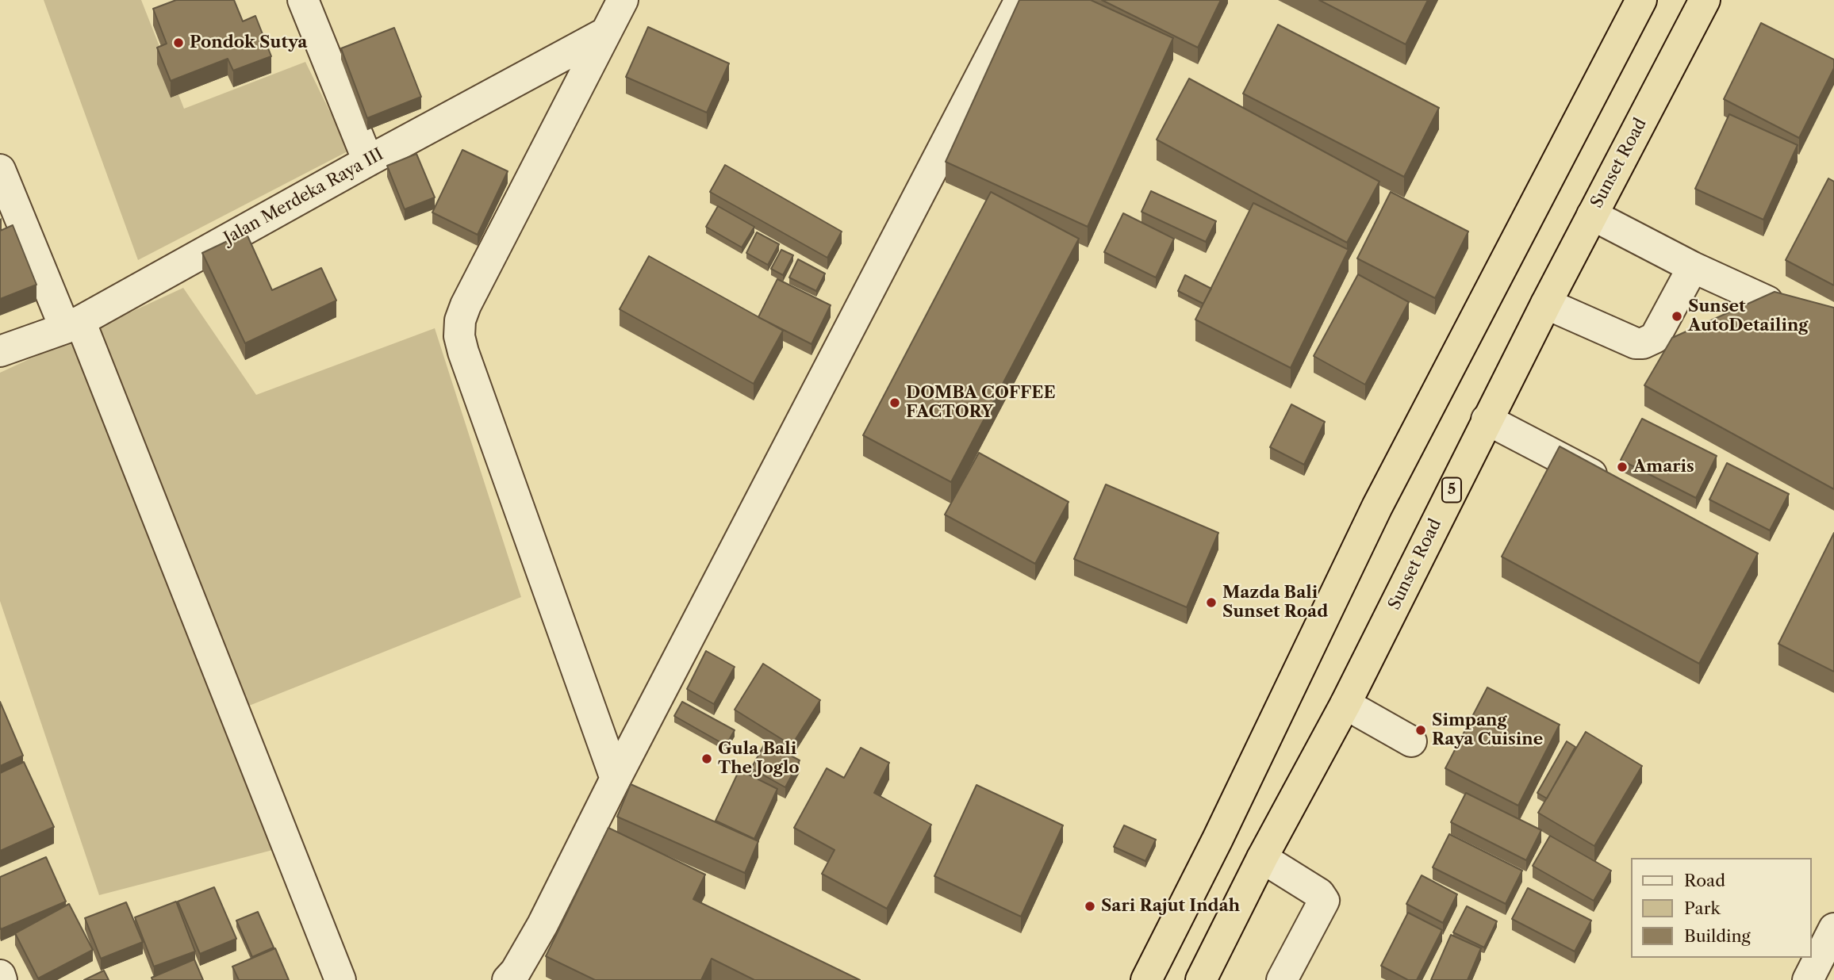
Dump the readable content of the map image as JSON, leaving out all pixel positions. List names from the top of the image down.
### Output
{
  "streets": {
    "highway": ["Sunset Road", "5"],
    "street": ["Jalan Merdeka Raya III"]
  },
  "places": [
    "Pondok Sutya",
    "Sunset AutoDetailing",
    "DOMBA COFFEE FACTORY",
    "Amaris",
    "Mazda Bali Sunset Road",
    "Simpang Raya Cuisine",
    "Gula Bali The Joglo",
    "Sari Rajut Indah"
  ],
  "legend": ["Road", "Park", "Building"]
}
